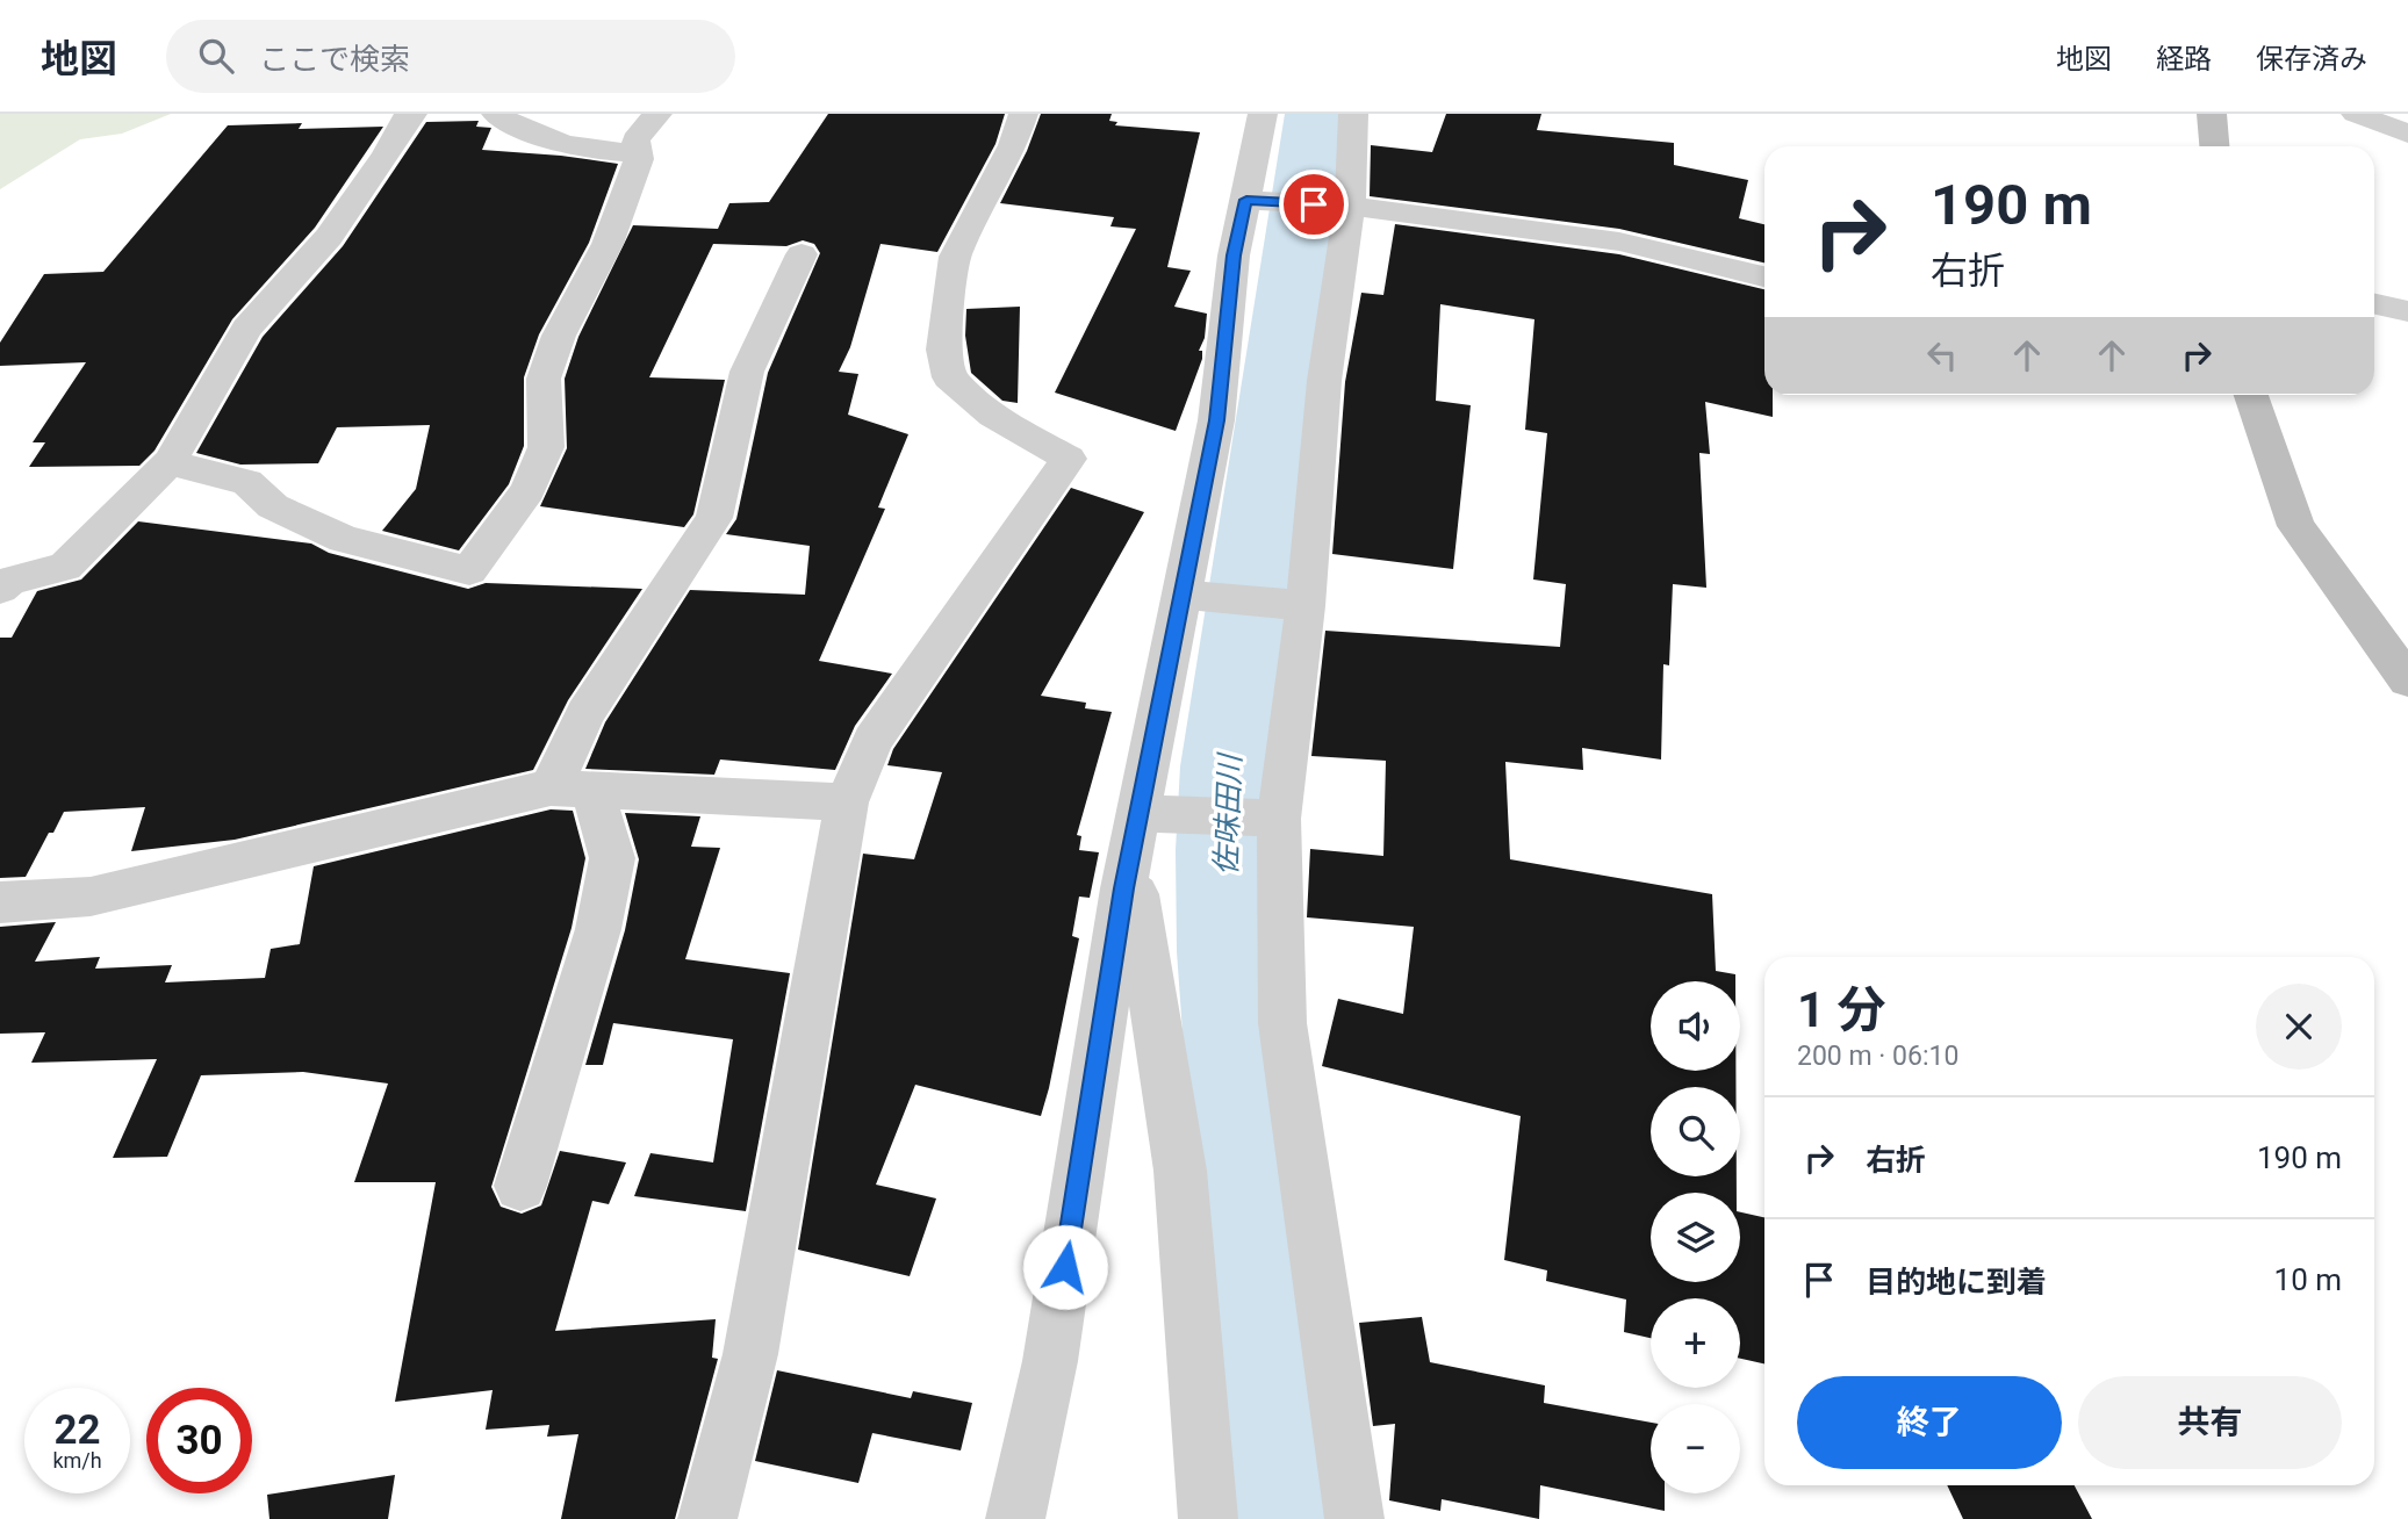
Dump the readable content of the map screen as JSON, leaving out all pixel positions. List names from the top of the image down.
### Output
{
  "water": ["佐味田川"],
  "page": {
    "header": "地図",
    "search": "ここで検索",
    "nav": ["地図", "経路", "保存済み"],
    "turn": ["190 m", "右折"],
    "heading": ["1 分", "200 m · 06:10"],
    "map_buttons": ["+", "−"],
    "list": [
      {
        "name": "右折",
        "value": "190 m"
      },
      {
        "name": "目的地に到着",
        "value": "10 m"
      }
    ],
    "buttons": ["終了", "共有"],
    "speed": "22 km/h",
    "limit": "30"
  }
}
